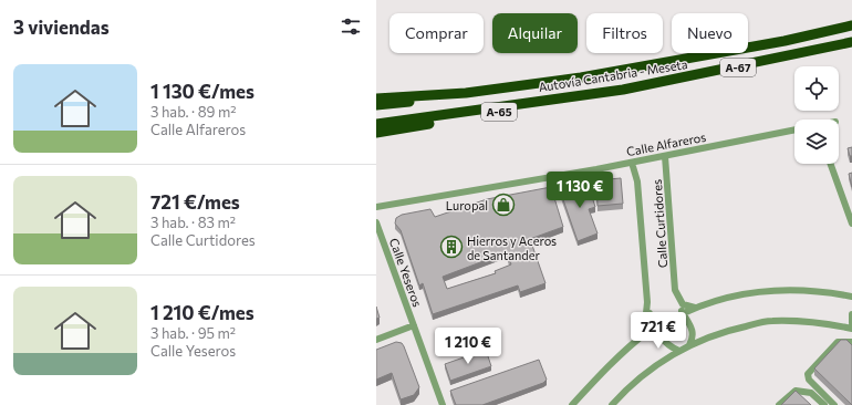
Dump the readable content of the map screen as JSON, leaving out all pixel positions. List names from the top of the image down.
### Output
{
  "streets": {
    "highway": ["A-67", "Autovía Cantabria - Meseta", "A-65"],
    "street": ["Calle Alfareros", "Calle Curtidores", "Calle Yeseros"]
  },
  "crossings": [
    ["Autovía Cantabria - Meseta", "A-65"],
    ["Calle Alfareros", "Calle Curtidores"]
  ],
  "places": {
    "shop": ["Luropal"],
    "building": ["Hierros y Aceros de Santander"]
  },
  "page": {
    "heading": "3 viviendas",
    "chip": [
      "Comprar",
      "Alquilar",
      "Filtros",
      "Nuevo"
    ],
    "list": [
      {
        "name": "1 130 €/mes",
        "note": "3 hab. · 89 m² · Calle Alfareros"
      },
      {
        "name": "721 €/mes",
        "note": "3 hab. · 83 m² · Calle Curtidores"
      },
      {
        "name": "1 210 €/mes",
        "note": "3 hab. · 95 m² · Calle Yeseros"
      }
    ],
    "price": ["1 130 €", "721 €", "1 210 €"]
  }
}
